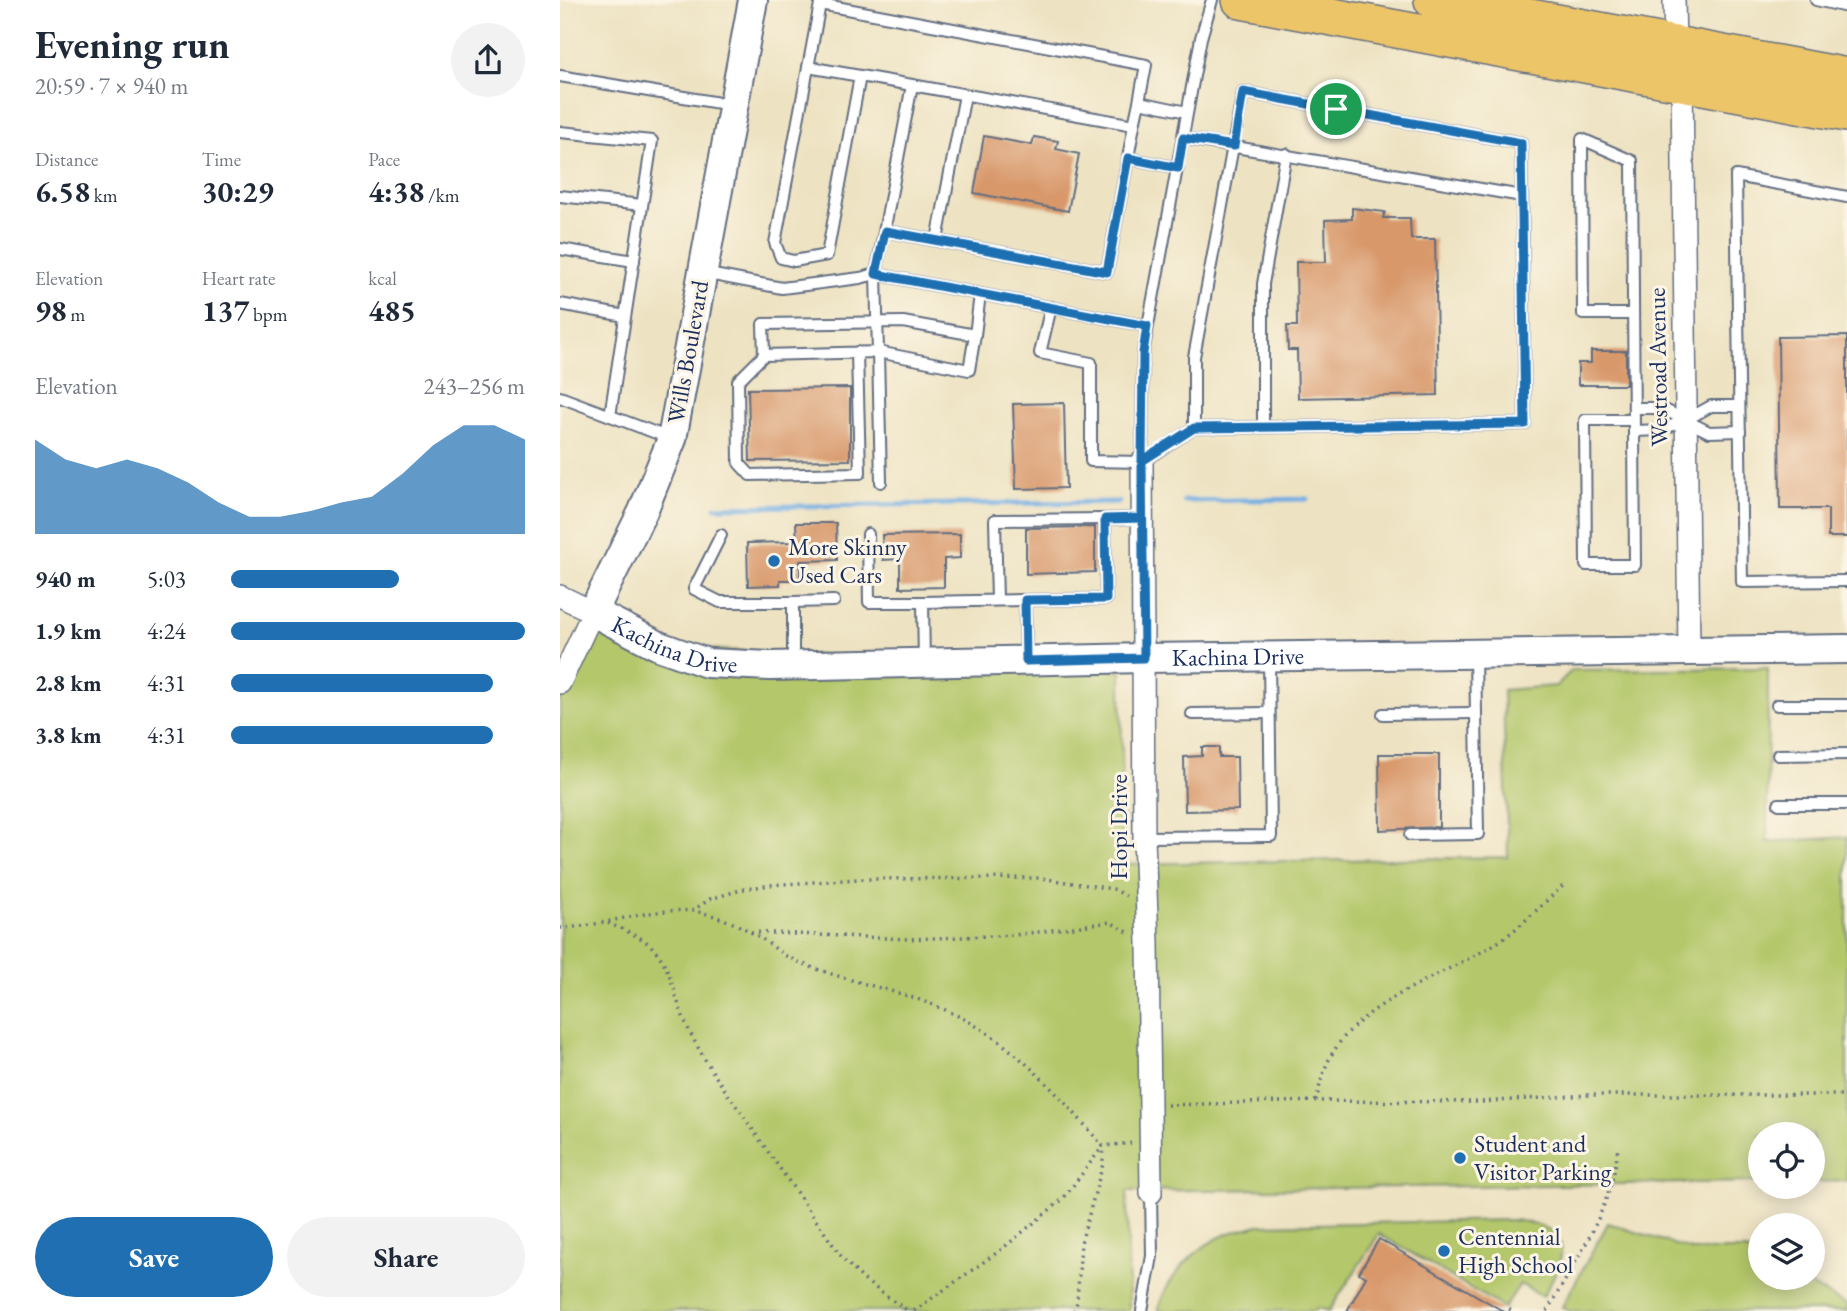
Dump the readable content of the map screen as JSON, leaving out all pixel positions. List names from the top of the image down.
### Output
{
  "streets": {
    "street": [
      "Wills Boulevard",
      "Westroad Avenue",
      "Kachina Drive",
      "Hopi Drive"
    ]
  },
  "crossings": [
    ["Wills Boulevard", "Kachina Drive"],
    ["Westroad Avenue", "Kachina Drive"],
    ["Kachina Drive", "Hopi Drive"]
  ],
  "places": ["More Skinny Used Cars", "Student and Visitor Parking", "Centennial High School"],
  "page": {
    "heading": ["Evening run", "20:59 · 7 × 940 m"],
    "stats": [
      ["Distance", "6.58 km"],
      ["Time", "30:29"],
      ["Pace", "4:38 /km"],
      ["Elevation", "98 m"],
      ["Heart rate", "137 bpm"],
      ["kcal", "485"]
    ],
    "chart": ["Elevation", "243–256 m"],
    "list": [
      {
        "name": "940 m",
        "note": "5:03"
      },
      {
        "name": "1.9 km",
        "note": "4:24"
      },
      {
        "name": "2.8 km",
        "note": "4:31"
      },
      {
        "name": "3.8 km",
        "note": "4:31"
      }
    ],
    "buttons": ["Save", "Share"]
  }
}
